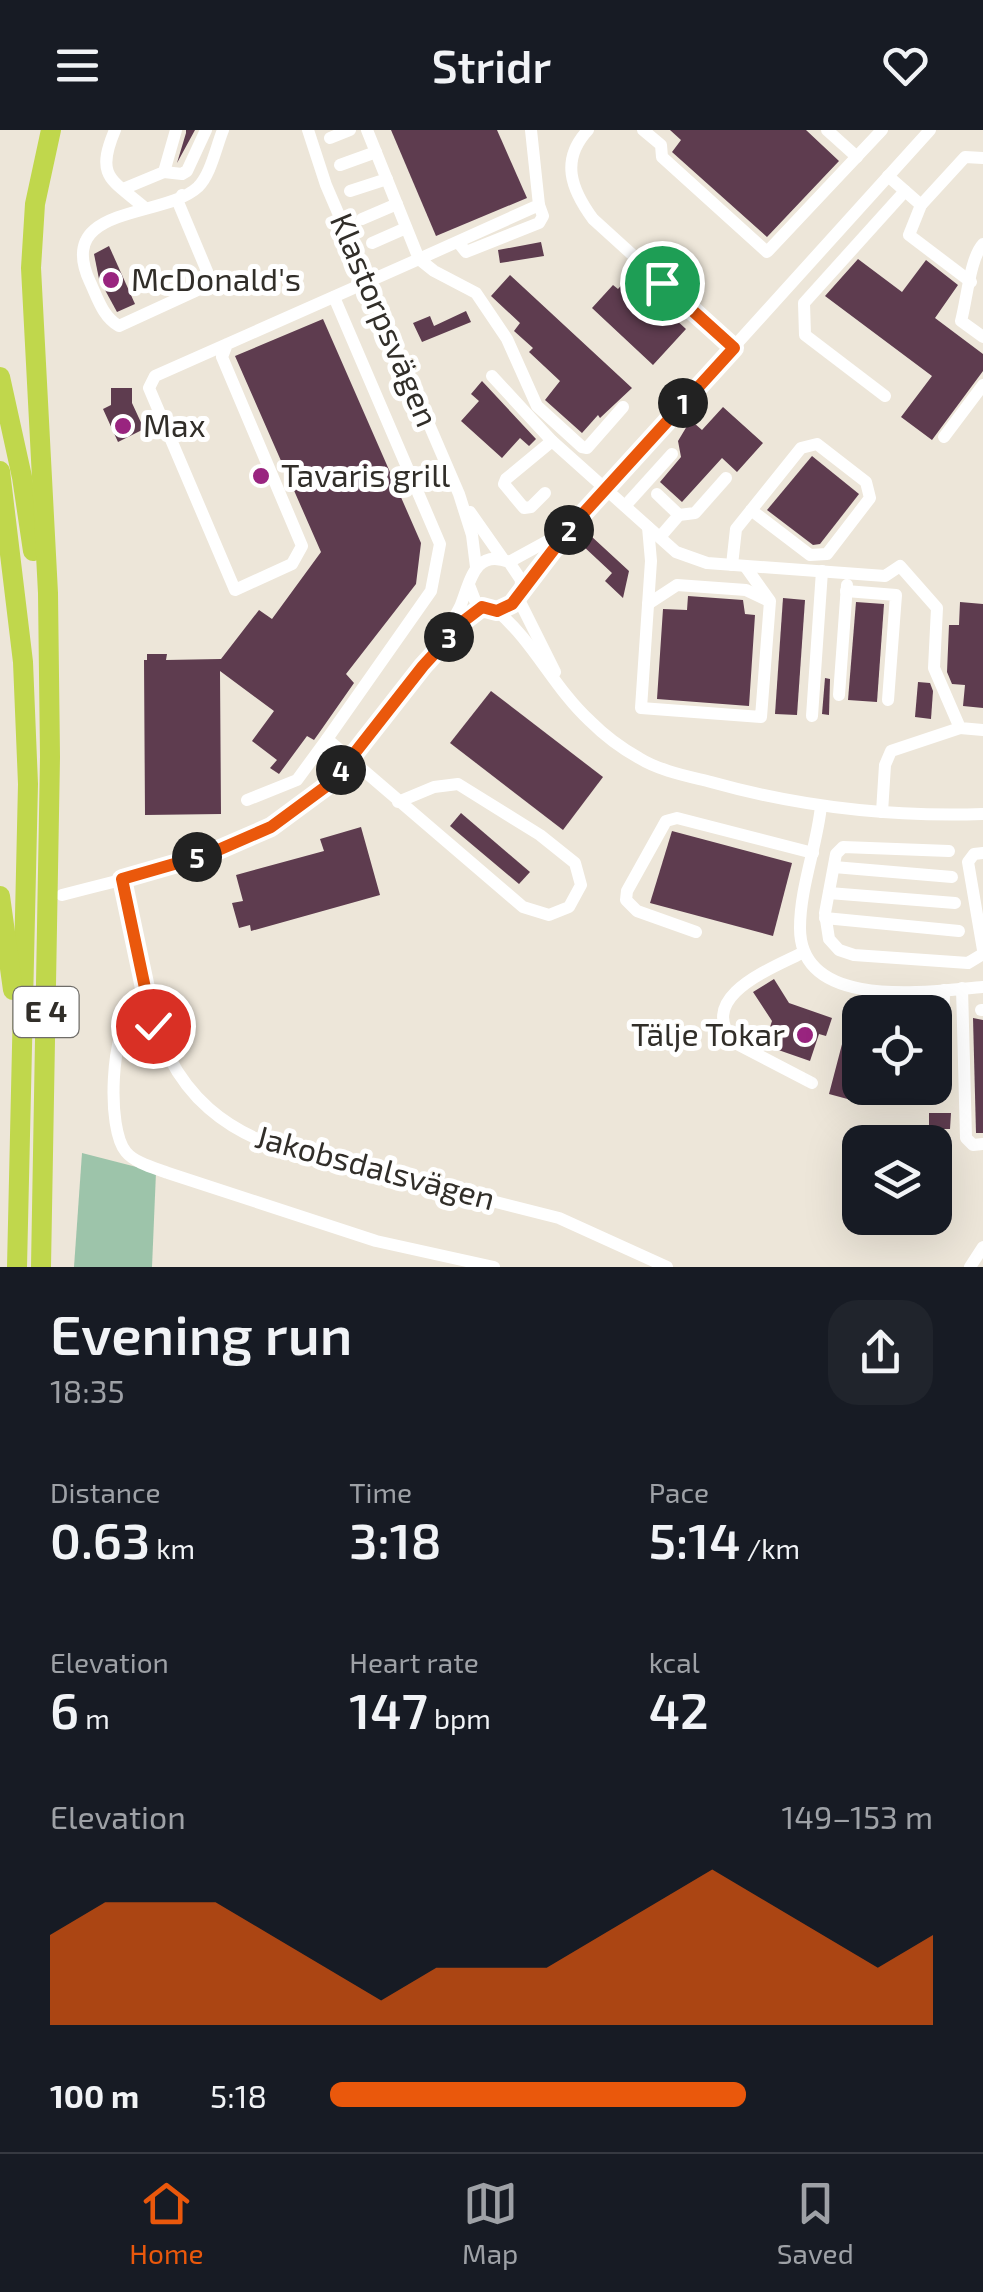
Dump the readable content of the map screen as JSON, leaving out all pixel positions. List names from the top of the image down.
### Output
{
  "streets": {
    "highway": ["E 4"],
    "street": ["Klastorpsvägen", "Jakobsdalsvägen"]
  },
  "places": [
    "McDonald's",
    "Max",
    "Tavaris grill",
    "Tälje Tokar"
  ],
  "page": {
    "header": "Stridr",
    "pins": [
      "1",
      "2",
      "3",
      "4",
      "5"
    ],
    "heading": ["Evening run", "18:35"],
    "stats": [
      ["Distance", "0.63 km"],
      ["Time", "3:18"],
      ["Pace", "5:14 /km"],
      ["Elevation", "6 m"],
      ["Heart rate", "147 bpm"],
      ["kcal", "42"]
    ],
    "chart": ["Elevation", "149–153 m"],
    "list": [
      {
        "name": "100 m",
        "note": "5:18"
      }
    ],
    "tabs": ["Home", "Map", "Saved"]
  }
}
